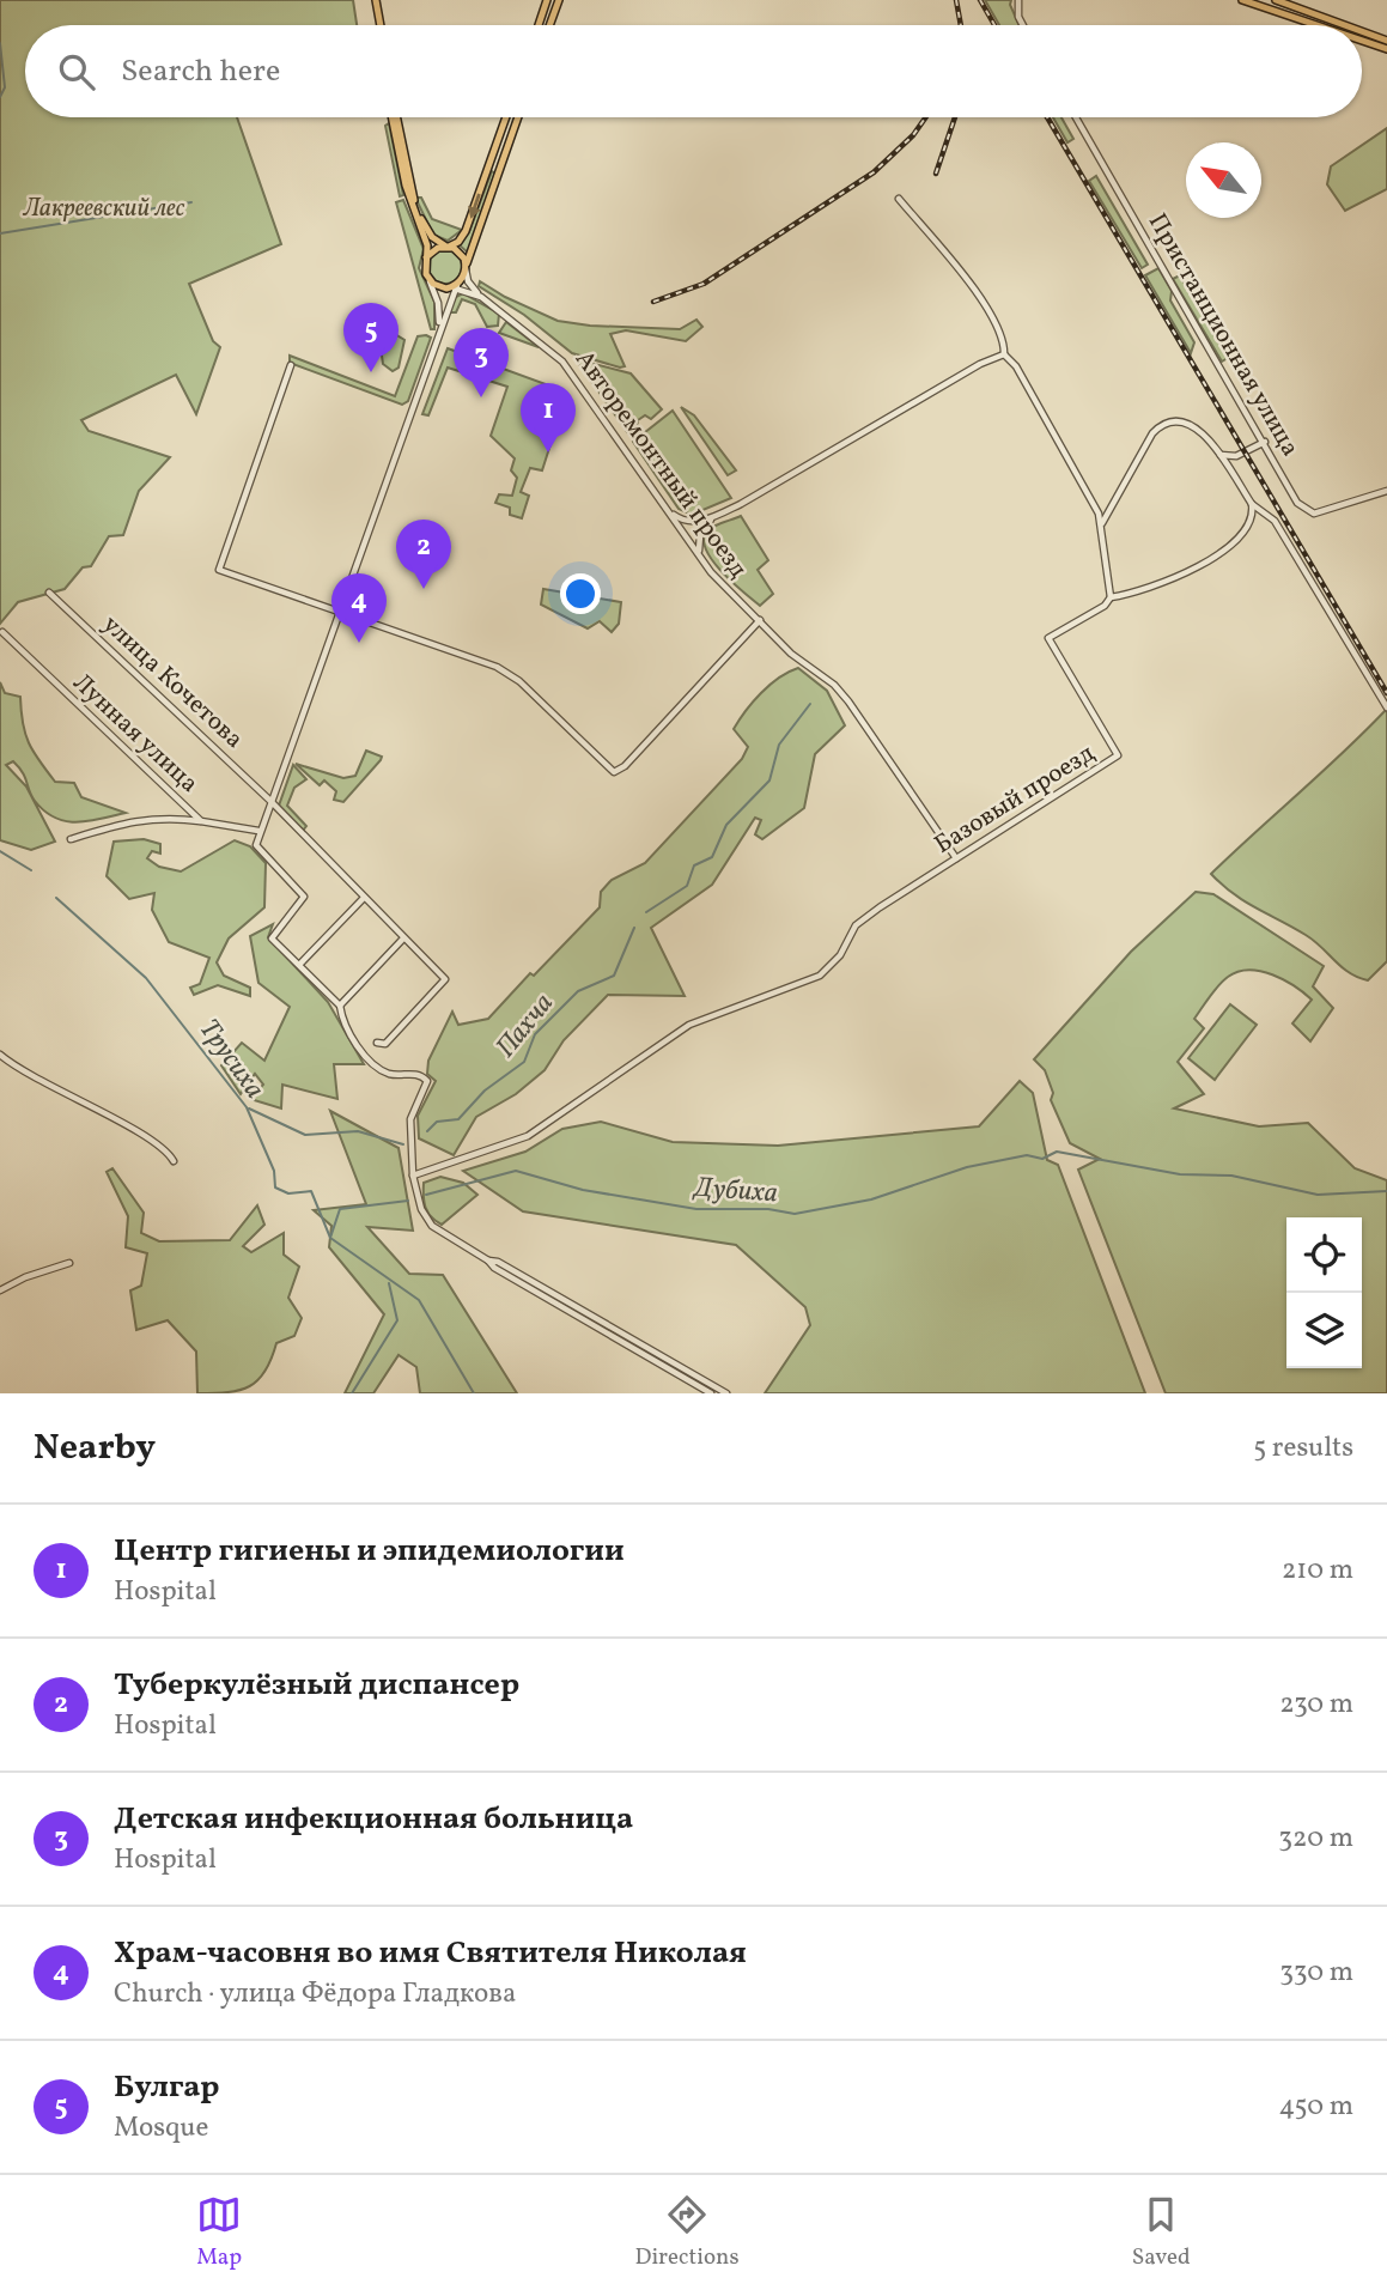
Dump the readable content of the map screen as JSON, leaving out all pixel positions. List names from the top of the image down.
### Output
{
  "streets": {
    "street": [
      "Пристанционная улица",
      "Авторемонтный проезд",
      "улица Кочетова",
      "Лунная улица",
      "Базовый проезд"
    ]
  },
  "crossings": [
    ["Авторемонтный проезд", "Базовый проезд"]
  ],
  "water": ["Пахча", "Трусиха", "Дубиха"],
  "parks": ["Лакреевский лес"],
  "north": "top left",
  "page": {
    "search": "Search here",
    "pins": [
      "5",
      "3",
      "1",
      "2",
      "4"
    ],
    "heading": ["Nearby", "5 results"],
    "list": [
      {
        "mark": "1",
        "name": "Центр гигиены и эпидемиологии",
        "note": "Hospital",
        "value": "210 m"
      },
      {
        "mark": "2",
        "name": "Туберкулёзный диспансер",
        "note": "Hospital",
        "value": "230 m"
      },
      {
        "mark": "3",
        "name": "Детская инфекционная больница",
        "note": "Hospital",
        "value": "320 m"
      },
      {
        "mark": "4",
        "name": "Храм-часовня во имя Святителя Николая",
        "note": "Church · улица Фёдора Гладкова",
        "value": "330 m"
      },
      {
        "mark": "5",
        "name": "Булгар",
        "note": "Mosque",
        "value": "450 m"
      }
    ],
    "nav": ["Map", "Directions", "Saved"]
  }
}
